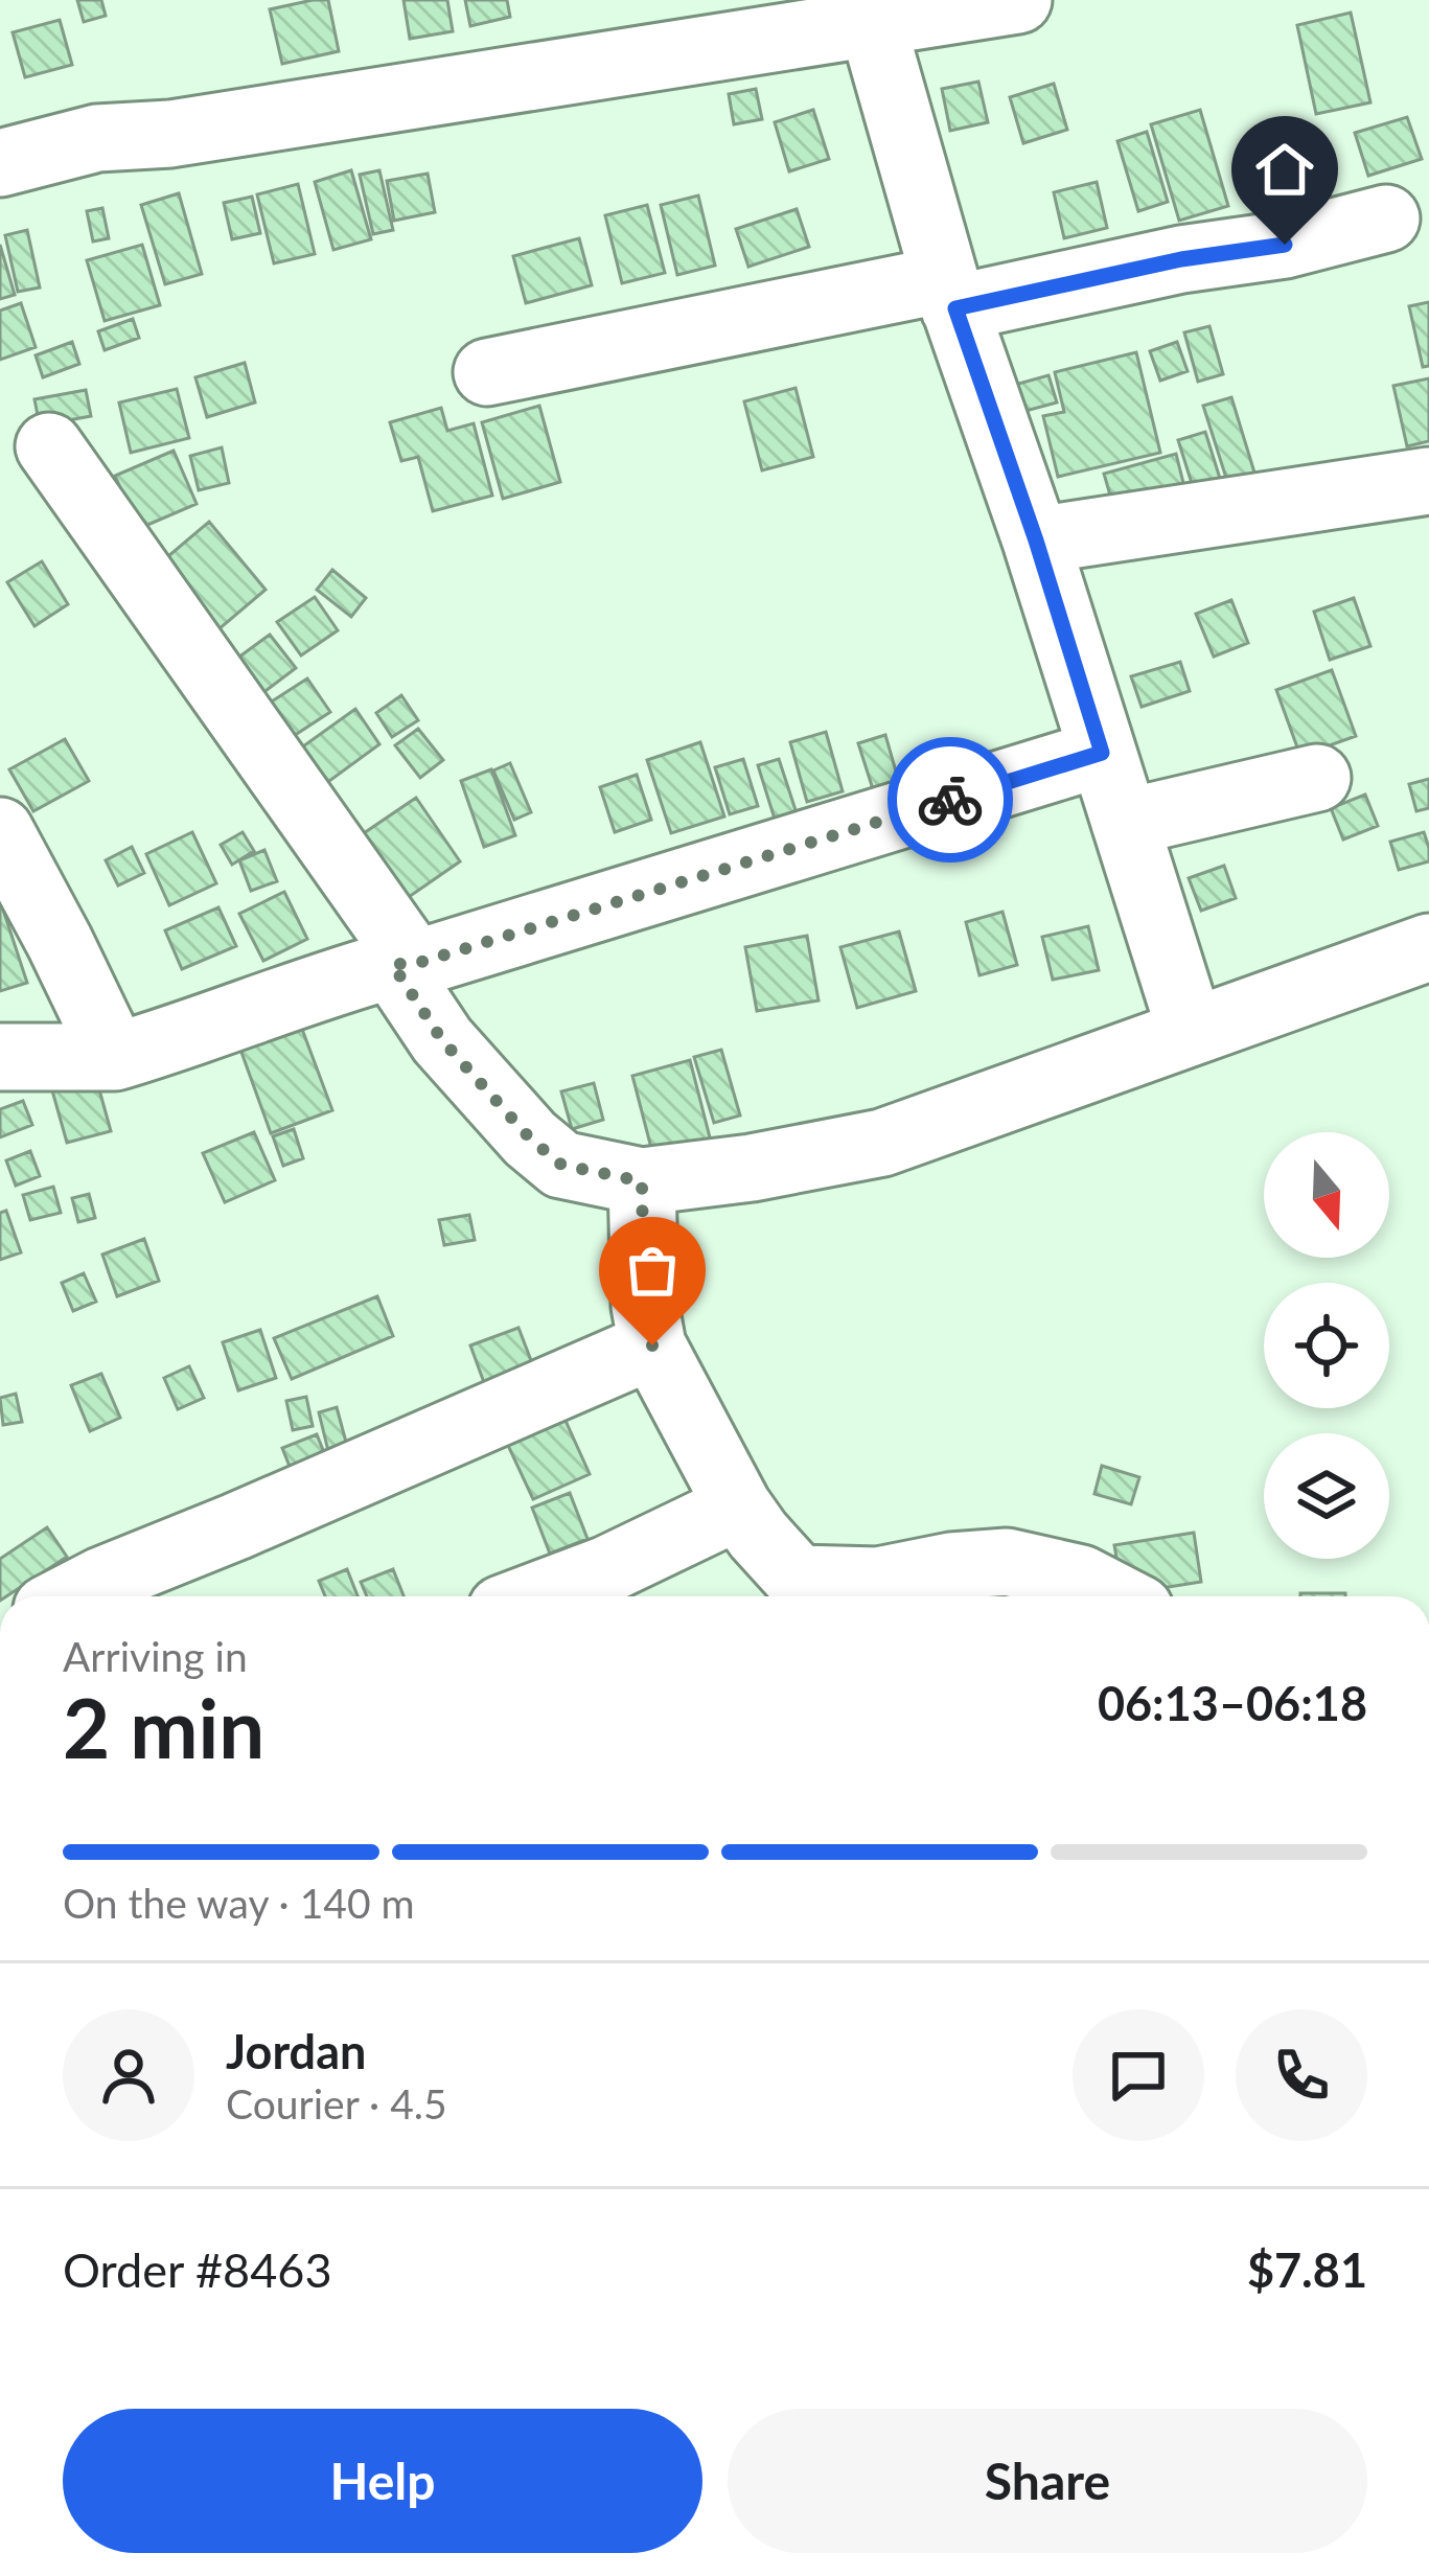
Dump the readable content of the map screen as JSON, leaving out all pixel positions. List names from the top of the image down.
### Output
{
  "north": "bottom",
  "page": {
    "heading": ["2 min", "Arriving in", "06:13–06:18"],
    "panel": [
      "Jordan",
      "Courier · 4.5",
      "Order #8463",
      "$7.81"
    ],
    "bar": "On the way · 140 m",
    "buttons": ["Help", "Share"]
  }
}
